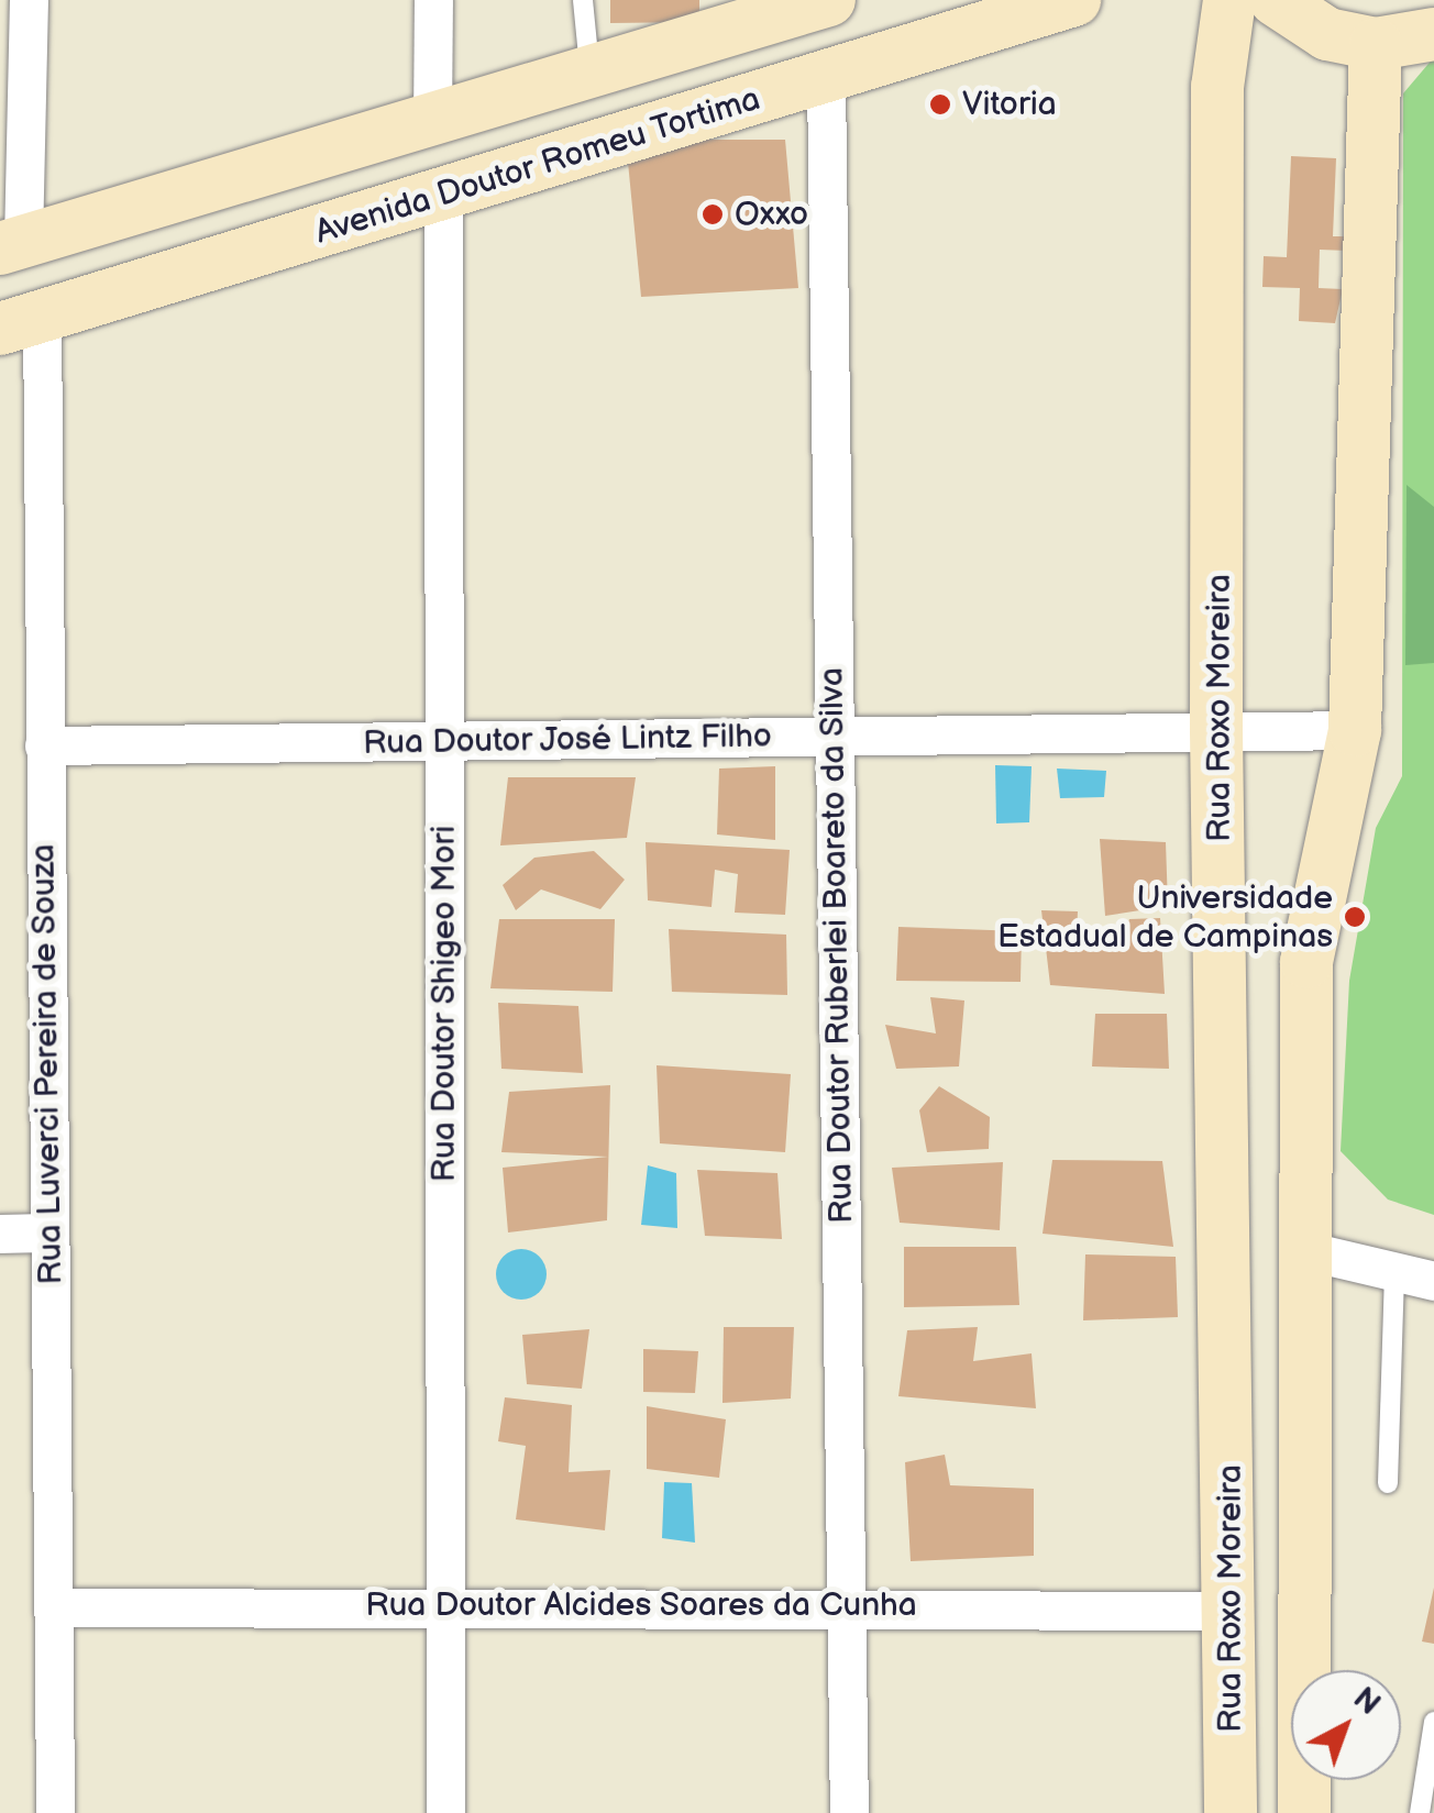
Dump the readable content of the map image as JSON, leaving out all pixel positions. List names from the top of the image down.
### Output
{
  "streets": {
    "main road": ["Avenida Doutor Romeu Tortima", "Rua Roxo Moreira"],
    "street": [
      "Rua Doutor José Lintz Filho",
      "Rua Doutor Ruberlei Boareto da Silva",
      "Rua Doutor Shigeo Mori",
      "Rua Luverci Pereira de Souza",
      "Rua Doutor Alcides Soares da Cunha"
    ]
  },
  "crossings": [
    ["Avenida Doutor Romeu Tortima", "Rua Doutor Ruberlei Boareto da Silva"],
    ["Avenida Doutor Romeu Tortima", "Rua Doutor Shigeo Mori"],
    ["Avenida Doutor Romeu Tortima", "Rua Luverci Pereira de Souza"],
    ["Rua Roxo Moreira", "Rua Doutor José Lintz Filho"],
    ["Rua Roxo Moreira", "Rua Doutor Alcides Soares da Cunha"],
    ["Rua Doutor José Lintz Filho", "Rua Doutor Ruberlei Boareto da Silva"],
    ["Rua Doutor José Lintz Filho", "Rua Doutor Shigeo Mori"],
    ["Rua Doutor José Lintz Filho", "Rua Luverci Pereira de Souza"],
    ["Rua Doutor Ruberlei Boareto da Silva", "Rua Doutor Alcides Soares da Cunha"],
    ["Rua Doutor Shigeo Mori", "Rua Doutor Alcides Soares da Cunha"],
    ["Rua Luverci Pereira de Souza", "Rua Doutor Alcides Soares da Cunha"]
  ],
  "places": ["Vitoria", "Oxxo", "Universidade Estadual de Campinas"],
  "north": "top right"
}
